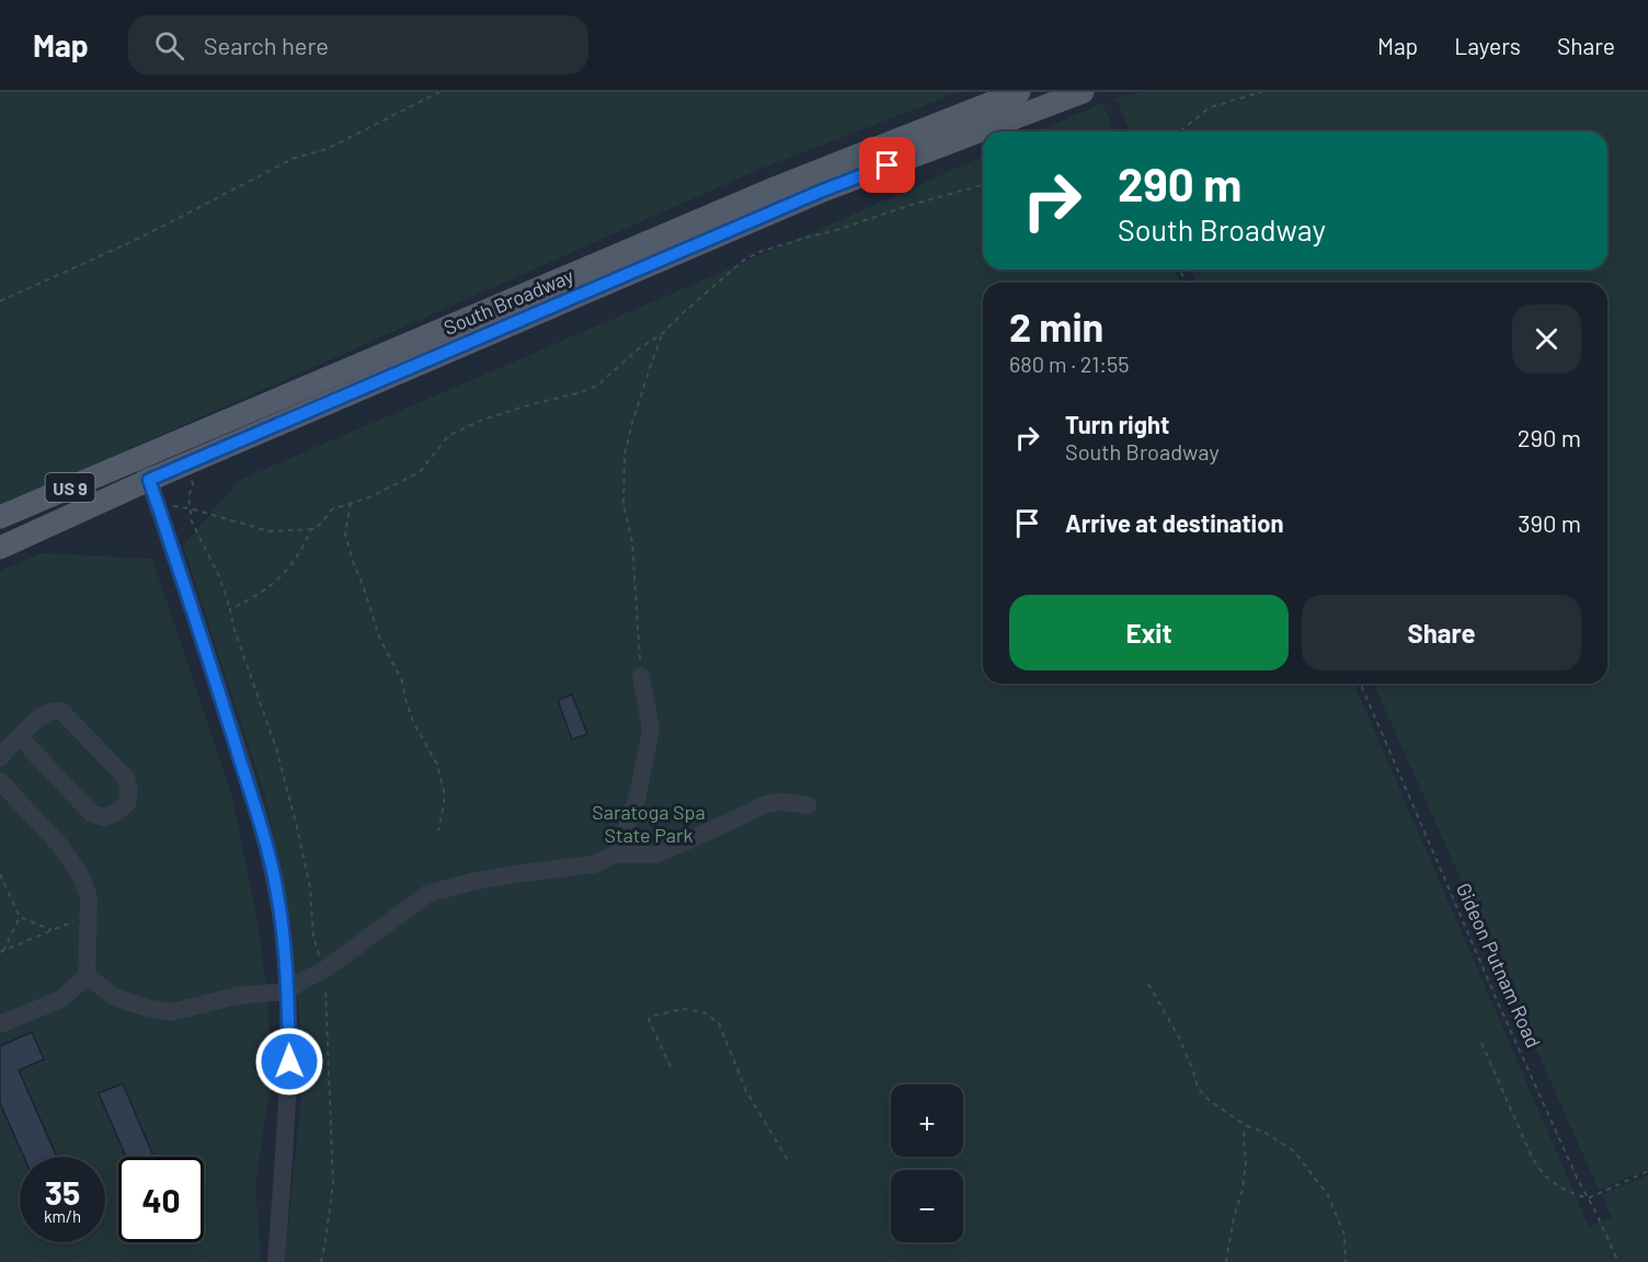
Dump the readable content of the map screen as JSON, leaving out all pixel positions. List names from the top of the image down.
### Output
{
  "streets": {
    "main road": ["South Broadway", "US 9"],
    "path": ["Gideon Putnam Road"]
  },
  "parks": ["Saratoga Spa State Park"],
  "page": {
    "header": "Map",
    "search": "Search here",
    "nav": ["Map", "Layers", "Share"],
    "turn": ["290 m", "South Broadway"],
    "heading": ["2 min", "680 m · 21:55"],
    "list": [
      {
        "name": "Turn right",
        "note": "South Broadway",
        "value": "290 m"
      },
      {
        "name": "Arrive at destination",
        "value": "390 m"
      }
    ],
    "buttons": ["Exit", "Share"],
    "map_buttons": ["+", "−"],
    "speed": "35 km/h",
    "limit": "40"
  }
}
